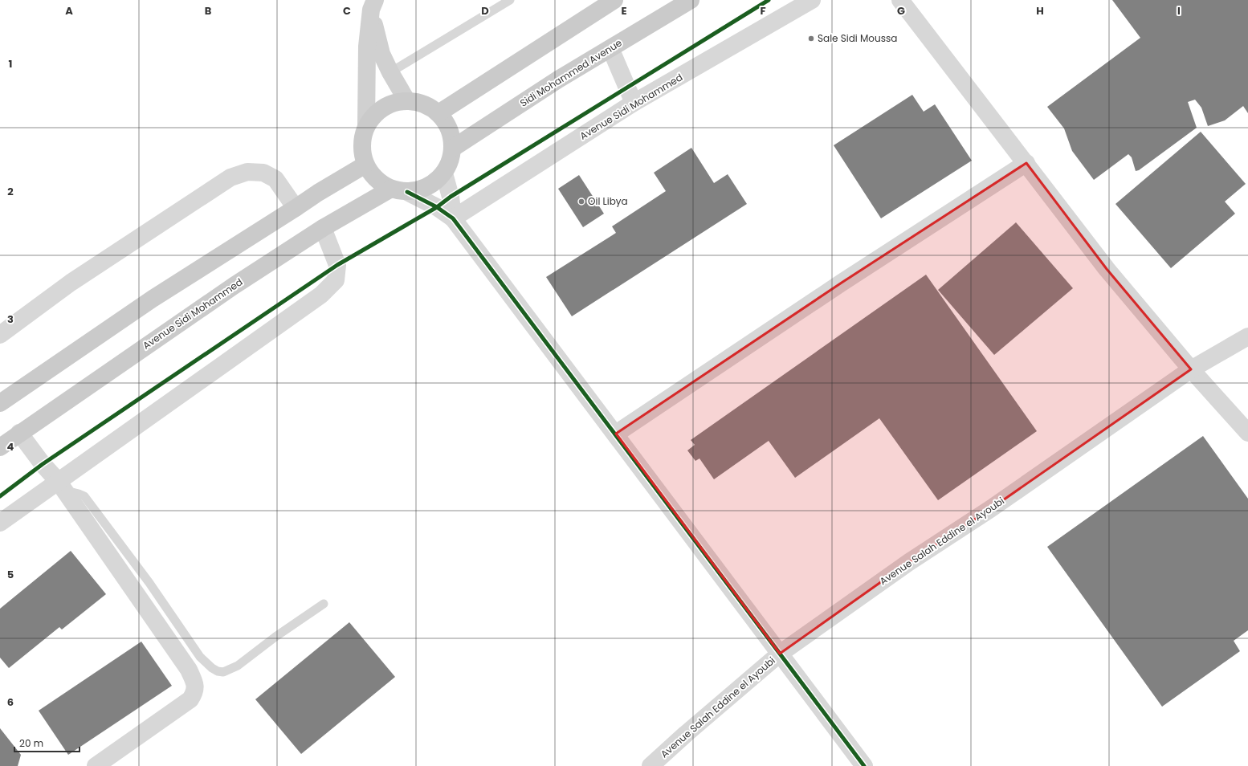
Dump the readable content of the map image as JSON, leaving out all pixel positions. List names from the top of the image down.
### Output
{
  "streets": {
    "main road": ["Sidi Mohammed Avenue", "Avenue Sidi Mohammed"],
    "street": ["Avenue Salah Eddine el Ayoubi"]
  },
  "crossings": [
    ["Sidi Mohammed Avenue", "Avenue Sidi Mohammed"]
  ],
  "places": ["Sale Sidi Moussa", "Oil Libya"],
  "scale_bar": "20 m",
  "grid": {
    "columns": [
      "A",
      "B",
      "C",
      "D",
      "E",
      "F",
      "G",
      "H",
      "I"
    ],
    "rows": [
      "1",
      "2",
      "3",
      "4",
      "5",
      "6"
    ]
  }
}
